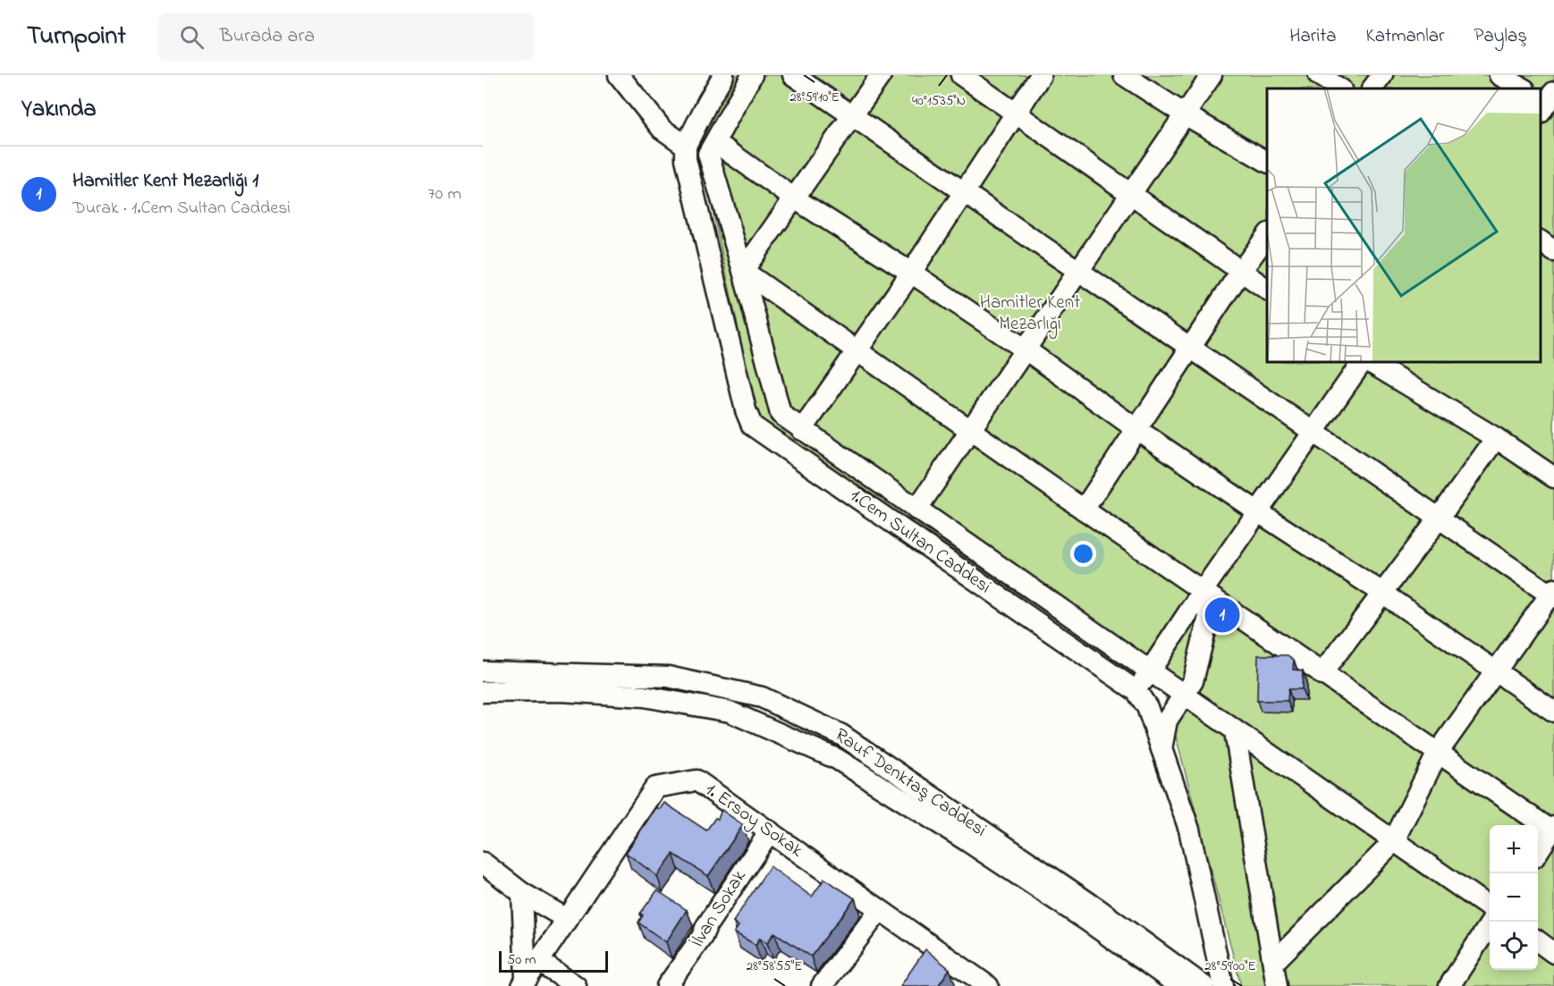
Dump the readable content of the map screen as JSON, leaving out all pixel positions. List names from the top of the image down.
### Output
{
  "streets": {
    "street": [
      "1.Cem Sultan Caddesi",
      "Rauf Denktaş Caddesi",
      "1. Ersoy Sokak",
      "İlvan Sokak"
    ]
  },
  "crossings": [
    ["1. Ersoy Sokak", "İlvan Sokak"]
  ],
  "parks": ["Hamitler Kent Mezarlığı"],
  "scale_bar": "50 m",
  "page": {
    "header": "Turnpoint",
    "search": "Burada ara",
    "nav": ["Harita", "Katmanlar", "Paylaş"],
    "heading": "Yakında",
    "list": [
      {
        "mark": "1",
        "name": "Hamitler Kent Mezarlığı 1",
        "note": "Durak · 1.Cem Sultan Caddesi",
        "value": "70 m"
      }
    ],
    "pins": "1",
    "map_buttons": ["+", "−"],
    "scale": "50 m"
  },
  "coordinates": [
    "28°59'10\"E",
    "40°15'35\"N",
    "28°58'55\"E",
    "28°59'00\"E"
  ]
}
